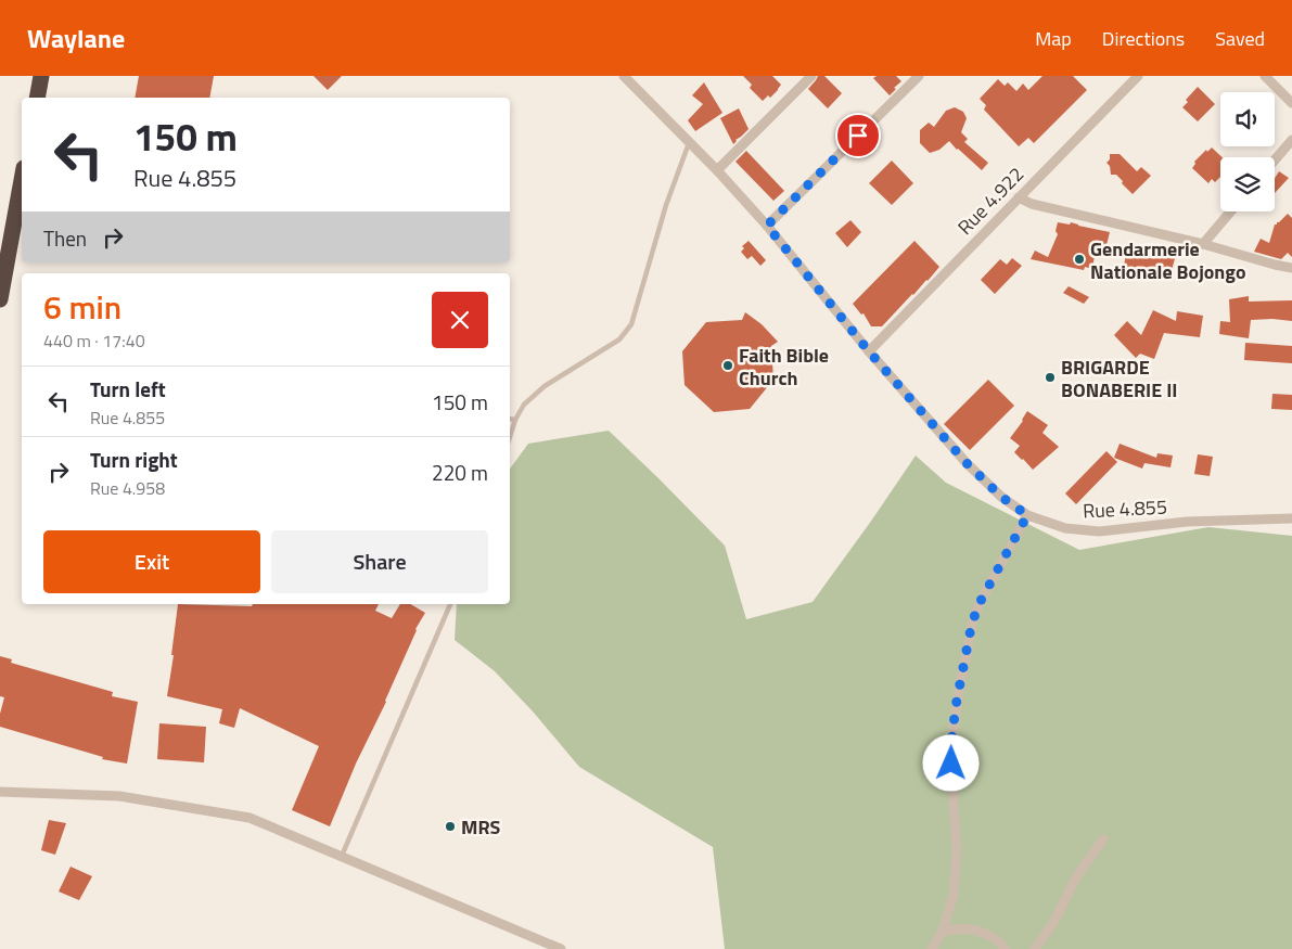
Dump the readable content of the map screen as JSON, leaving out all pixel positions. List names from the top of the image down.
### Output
{
  "streets": {
    "street": ["Rue 4.922", "Rue 4.855"]
  },
  "crossings": [
    ["Rue 4.922", "Rue 4.855"]
  ],
  "places": [
    "Gendarmerie Nationale Bojongo",
    "Faith Bible Church",
    "BRIGARDE BONABERIE II",
    "MRS"
  ],
  "page": {
    "header": "Waylane",
    "nav": ["Map", "Directions", "Saved"],
    "turn": ["150 m", "Rue 4.855"],
    "then": "Then",
    "heading": ["6 min", "440 m · 17:40"],
    "list": [
      {
        "name": "Turn left",
        "note": "Rue 4.855",
        "value": "150 m"
      },
      {
        "name": "Turn right",
        "note": "Rue 4.958",
        "value": "220 m"
      }
    ],
    "buttons": ["Exit", "Share"]
  }
}
